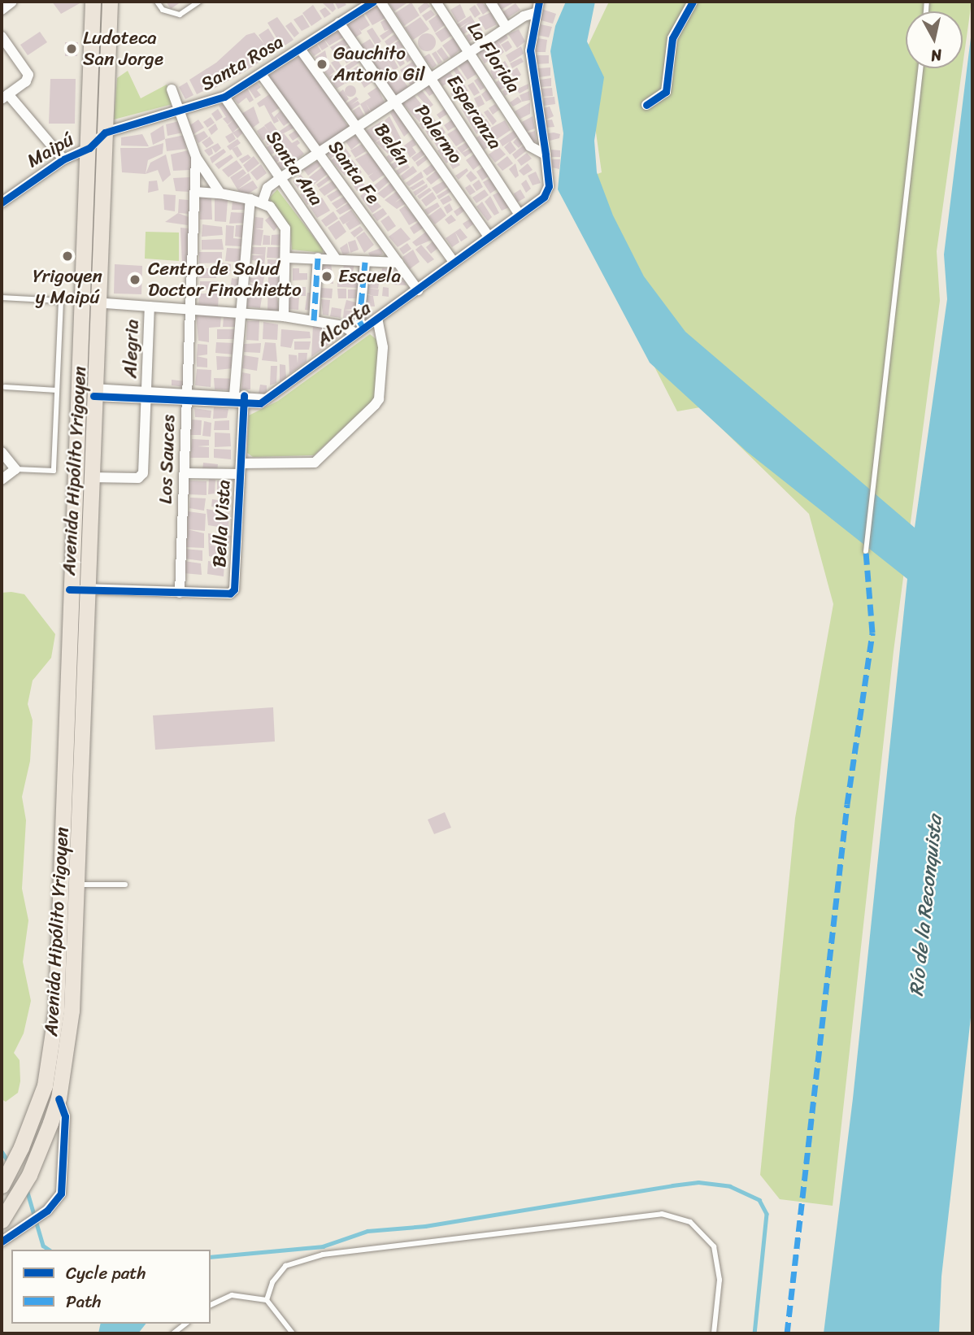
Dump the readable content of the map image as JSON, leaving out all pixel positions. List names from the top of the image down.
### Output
{
  "streets": {
    "main road": ["Avenida Hipólito Yrigoyen"],
    "street": [
      "La Florida",
      "Santa Rosa",
      "Esperanza",
      "Palermo",
      "Belén",
      "Maipú",
      "Santa Ana",
      "Santa Fe",
      "Alcorta",
      "Alegria",
      "Los Sauces",
      "Bella Vista"
    ]
  },
  "crossings": [
    ["La Florida", "Alcorta"],
    ["Santa Rosa", "Palermo"],
    ["Santa Rosa", "Belén"],
    ["Santa Rosa", "Santa Ana"],
    ["Santa Rosa", "Santa Fe"],
    ["Santa Rosa", "Los Sauces"],
    ["Santa Rosa", "Avenida Hipólito Yrigoyen"],
    ["Esperanza", "Alcorta"],
    ["Palermo", "Alcorta"],
    ["Belén", "Alcorta"],
    ["Maipú", "Avenida Hipólito Yrigoyen"],
    ["Santa Fe", "Alcorta"],
    ["Alcorta", "Alegria"],
    ["Alcorta", "Los Sauces"],
    ["Alcorta", "Avenida Hipólito Yrigoyen"],
    ["Alcorta", "Bella Vista"],
    ["Alegria", "Avenida Hipólito Yrigoyen"],
    ["Los Sauces", "Bella Vista"],
    ["Avenida Hipólito Yrigoyen", "Bella Vista"]
  ],
  "water": ["Río de la Reconquista"],
  "places": [
    "Ludoteca San Jorge",
    "Gauchito Antonio Gil",
    "Yrigoyen y Maipú",
    "Escuela",
    "Centro de Salud Doctor Finochietto"
  ],
  "legend": ["Cycle path", "Path"],
  "north": "bottom"
}
